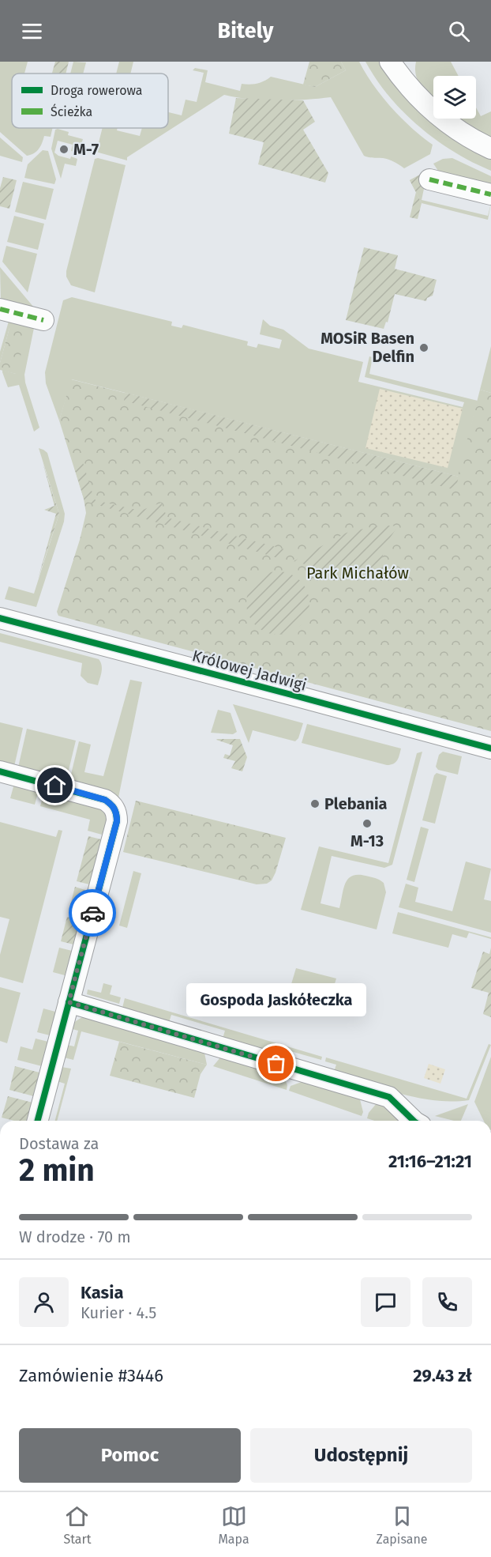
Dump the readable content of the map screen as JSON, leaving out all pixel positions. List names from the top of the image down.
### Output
{
  "streets": {
    "street": ["Królowej Jadwigi"]
  },
  "parks": ["Park Michałów"],
  "places": [
    "M-7",
    "MOSiR Basen Delfin",
    "Plebania",
    "M-13",
    "Gospoda Jaskółeczka"
  ],
  "legend": ["Droga rowerowa", "Ścieżka"],
  "page": {
    "header": "Bitely",
    "bubble": "Gospoda Jaskółeczka",
    "heading": ["2 min", "Dostawa za", "21:16–21:21"],
    "panel": [
      "Kasia",
      "Kurier · 4.5",
      "Zamówienie #3446",
      "29.43 zł"
    ],
    "bar": "W drodze · 70 m",
    "buttons": ["Pomoc", "Udostępnij"],
    "tabs": ["Start", "Mapa", "Zapisane"]
  }
}
